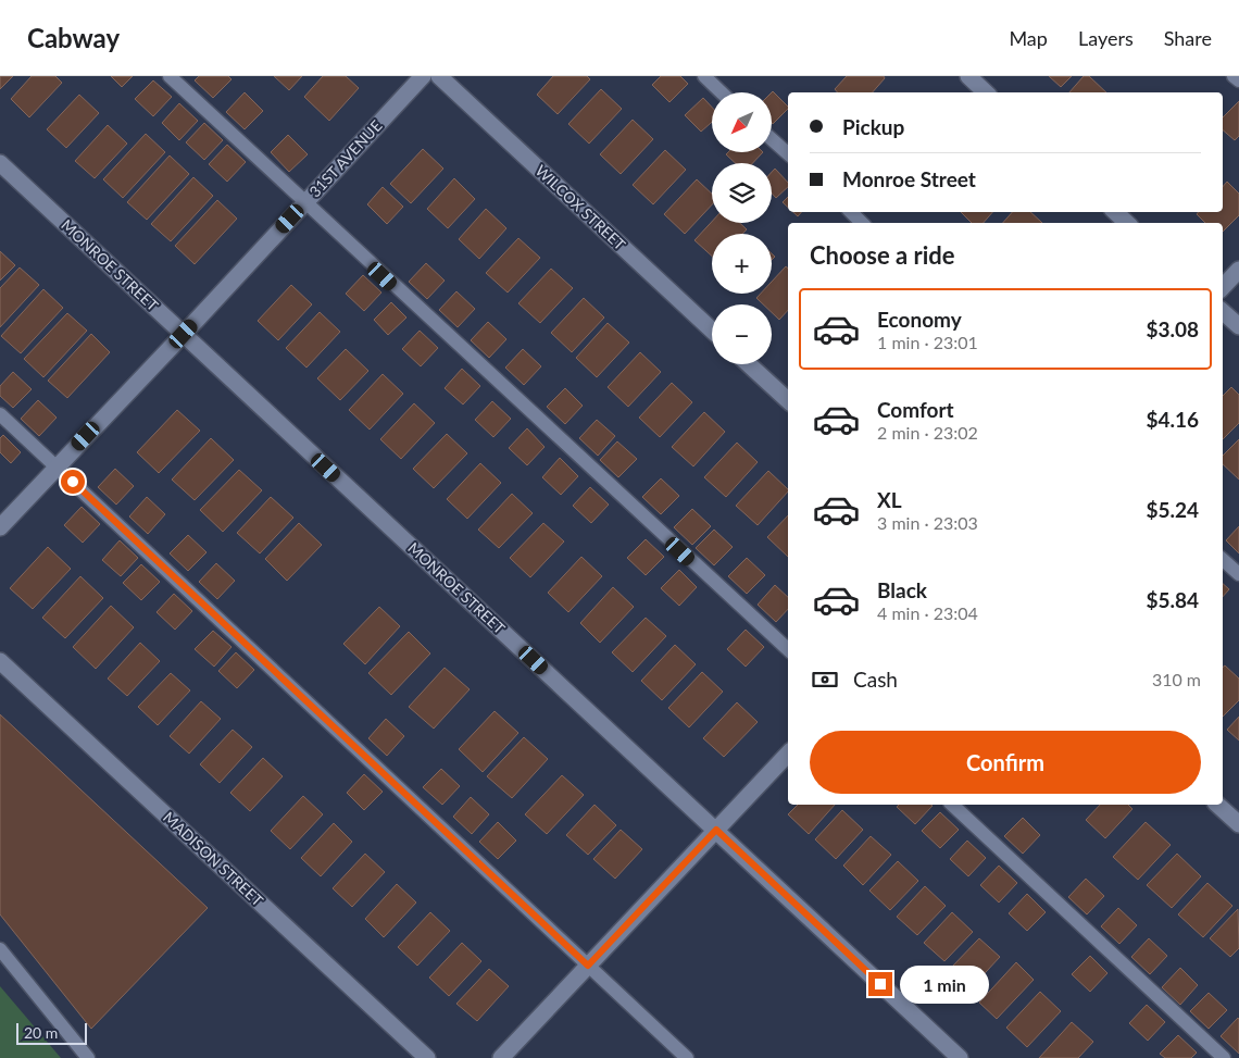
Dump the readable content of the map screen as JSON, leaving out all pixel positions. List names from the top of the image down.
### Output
{
  "streets": {
    "street": [
      "31ST AVENUE",
      "WILCOX STREET",
      "MONROE STREET",
      "MADISON STREET"
    ]
  },
  "crossings": [
    ["31ST AVENUE", "MONROE STREET"]
  ],
  "scale_bar": "20 m",
  "north": "bottom left",
  "page": {
    "header": "Cabway",
    "nav": ["Map", "Layers", "Share"],
    "map_buttons": ["+", "−"],
    "banner": ["Pickup", "Monroe Street"],
    "heading": "Choose a ride",
    "list": [
      {
        "name": "Economy",
        "note": "1 min · 23:01",
        "value": "$3.08"
      },
      {
        "name": "Comfort",
        "note": "2 min · 23:02",
        "value": "$4.16"
      },
      {
        "name": "XL",
        "note": "3 min · 23:03",
        "value": "$5.24"
      },
      {
        "name": "Black",
        "note": "4 min · 23:04",
        "value": "$5.84"
      }
    ],
    "pay": ["Cash", "310 m"],
    "buttons": "Confirm",
    "bubble": "1 min",
    "scale": "20 m"
  }
}
